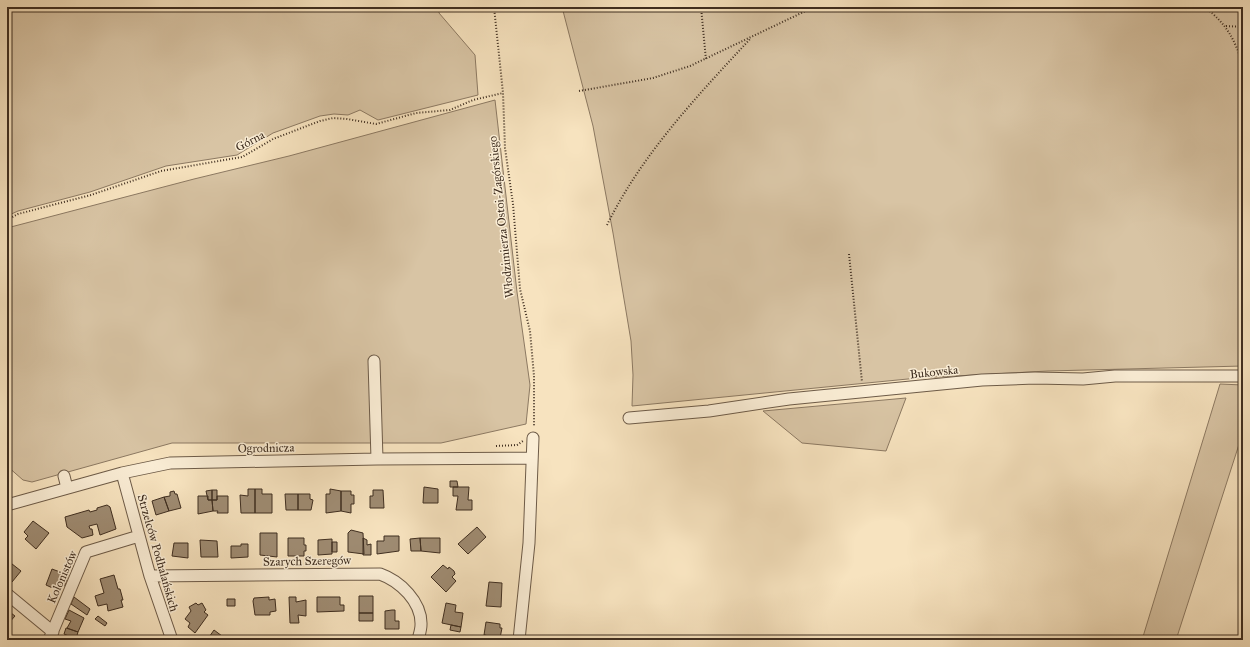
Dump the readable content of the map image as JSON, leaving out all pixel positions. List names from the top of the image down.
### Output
{
  "streets": {
    "street": [
      "Bukowska",
      "Ogrodnicza",
      "Strzelców Podhalańskich",
      "Szarych Szeregów",
      "Kolonistów"
    ],
    "path": ["Górna", "Włodzimierza Ostoi-Zagórskiego"]
  },
  "crossings": [
    ["Górna", "Włodzimierza Ostoi-Zagórskiego"],
    ["Ogrodnicza", "Strzelców Podhalańskich"],
    ["Strzelców Podhalańskich", "Szarych Szeregów"],
    ["Strzelców Podhalańskich", "Kolonistów"]
  ]
}
